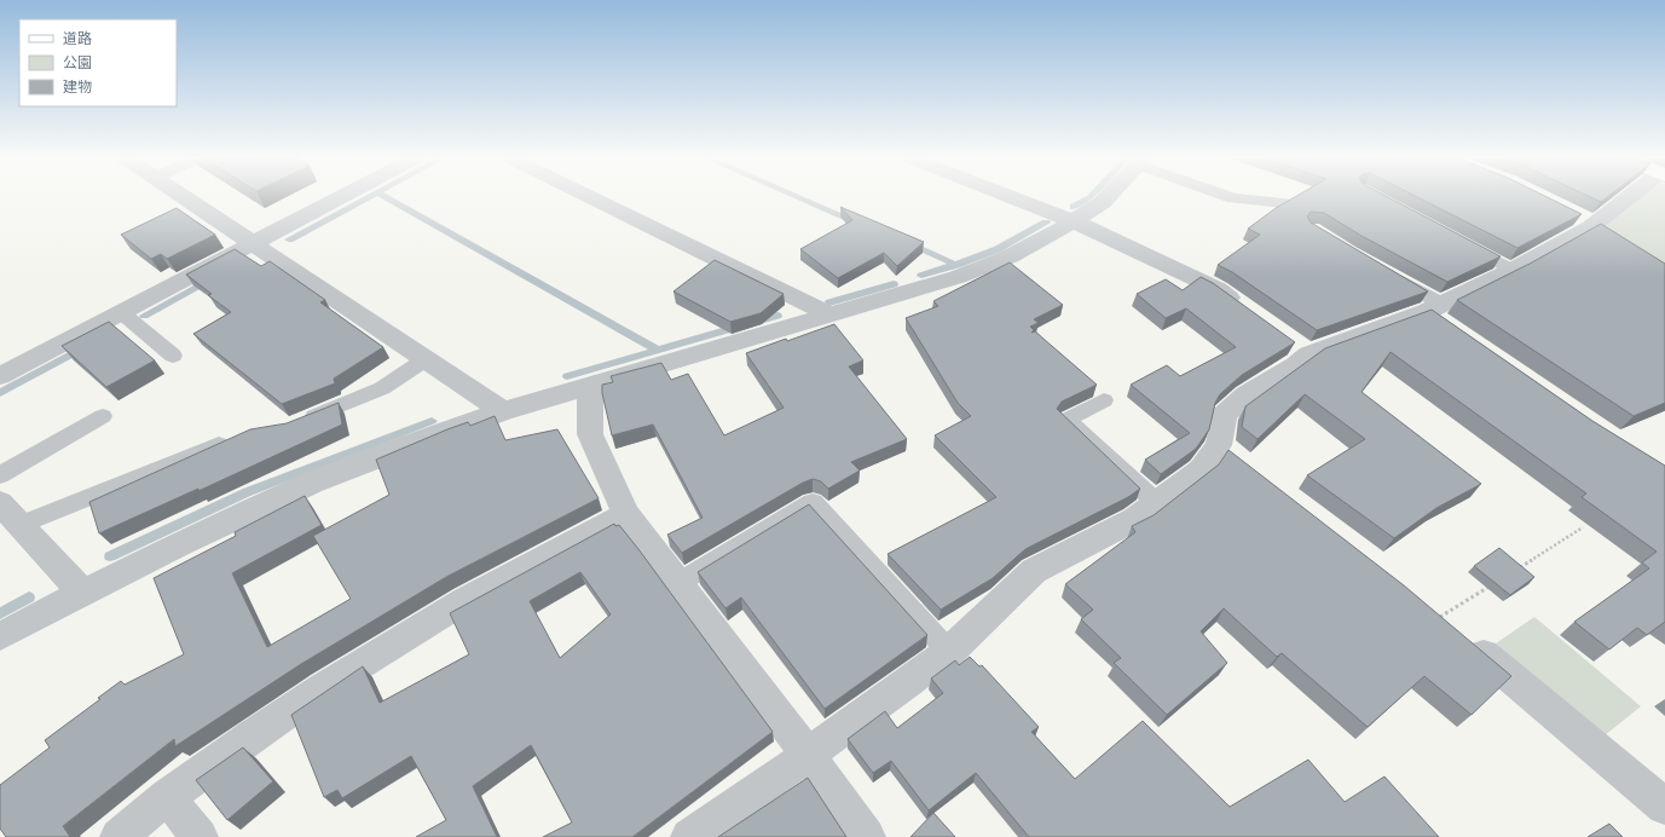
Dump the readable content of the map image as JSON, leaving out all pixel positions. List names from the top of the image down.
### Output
{
  "legend": ["道路", "公園", "建物"]
}
